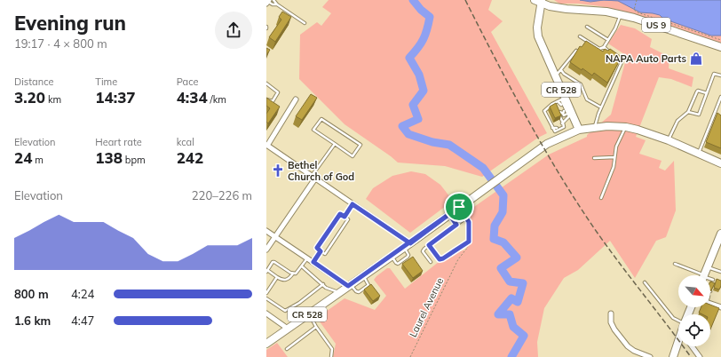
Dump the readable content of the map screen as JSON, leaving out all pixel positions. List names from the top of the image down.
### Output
{
  "streets": {
    "main road": ["US 9", "CR 528"],
    "path": ["Laurel Avenue"]
  },
  "crossings": [
    ["US 9", "CR 528"]
  ],
  "places": {
    "shop": ["NAPA Auto Parts"],
    "church": ["Bethel Church of God"]
  },
  "north": "bottom right",
  "page": {
    "heading": ["Evening run", "19:17 · 4 × 800 m"],
    "stats": [
      ["Distance", "3.20 km"],
      ["Time", "14:37"],
      ["Pace", "4:34 /km"],
      ["Elevation", "24 m"],
      ["Heart rate", "138 bpm"],
      ["kcal", "242"]
    ],
    "chart": ["Elevation", "220–226 m"],
    "list": [
      {
        "name": "800 m",
        "note": "4:24"
      },
      {
        "name": "1.6 km",
        "note": "4:47"
      }
    ]
  }
}
